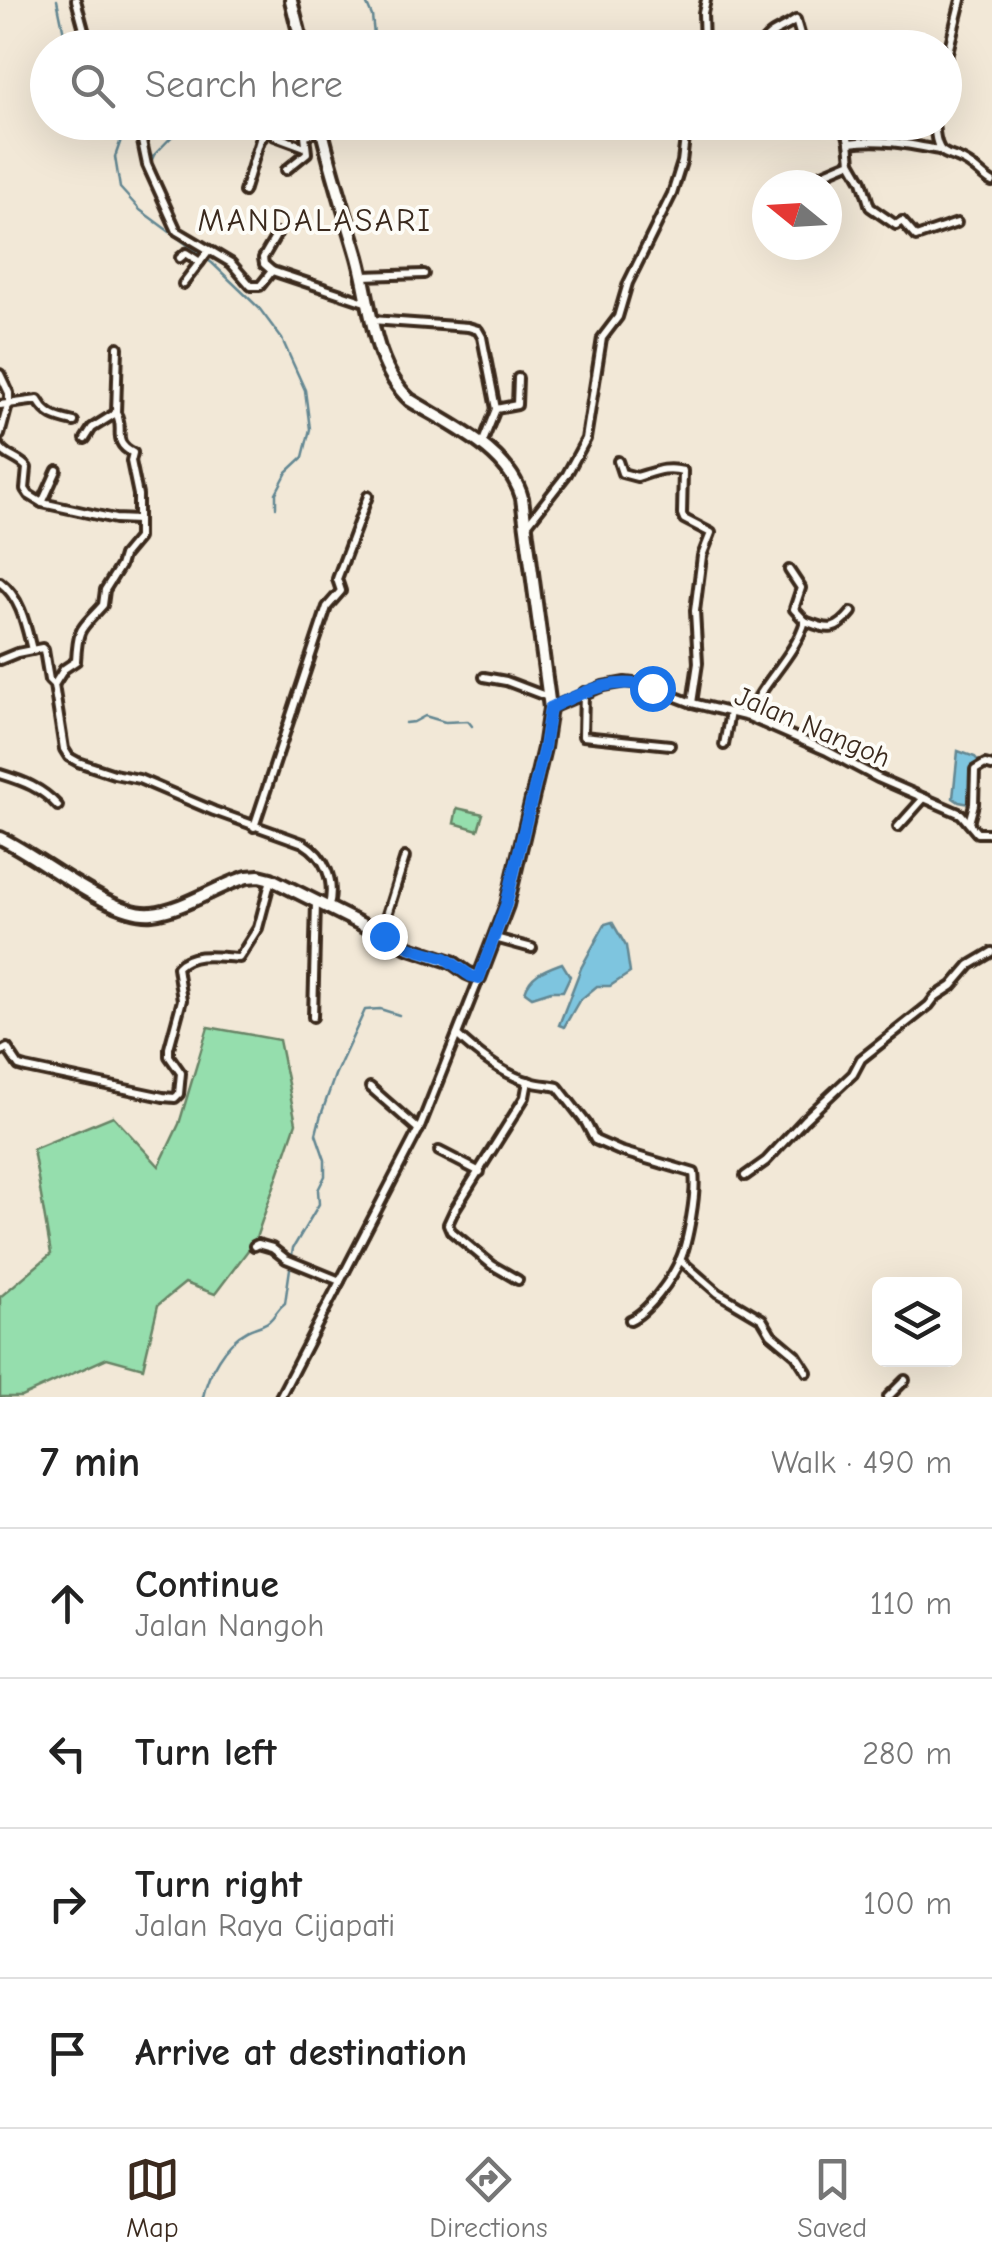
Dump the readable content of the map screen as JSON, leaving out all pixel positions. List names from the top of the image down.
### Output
{
  "streets": {
    "street": ["Jalan Nangoh"]
  },
  "districts": ["MANDALASARI"],
  "north": "left",
  "page": {
    "search": "Search here",
    "heading": ["7 min", "Walk · 490 m"],
    "list": [
      ["Continue", "Jalan Nangoh", "110 m"],
      ["Turn left", "280 m"],
      ["Turn right", "Jalan Raya Cijapati", "100 m"],
      "Arrive at destination"
    ],
    "nav": ["Map", "Directions", "Saved"]
  }
}
